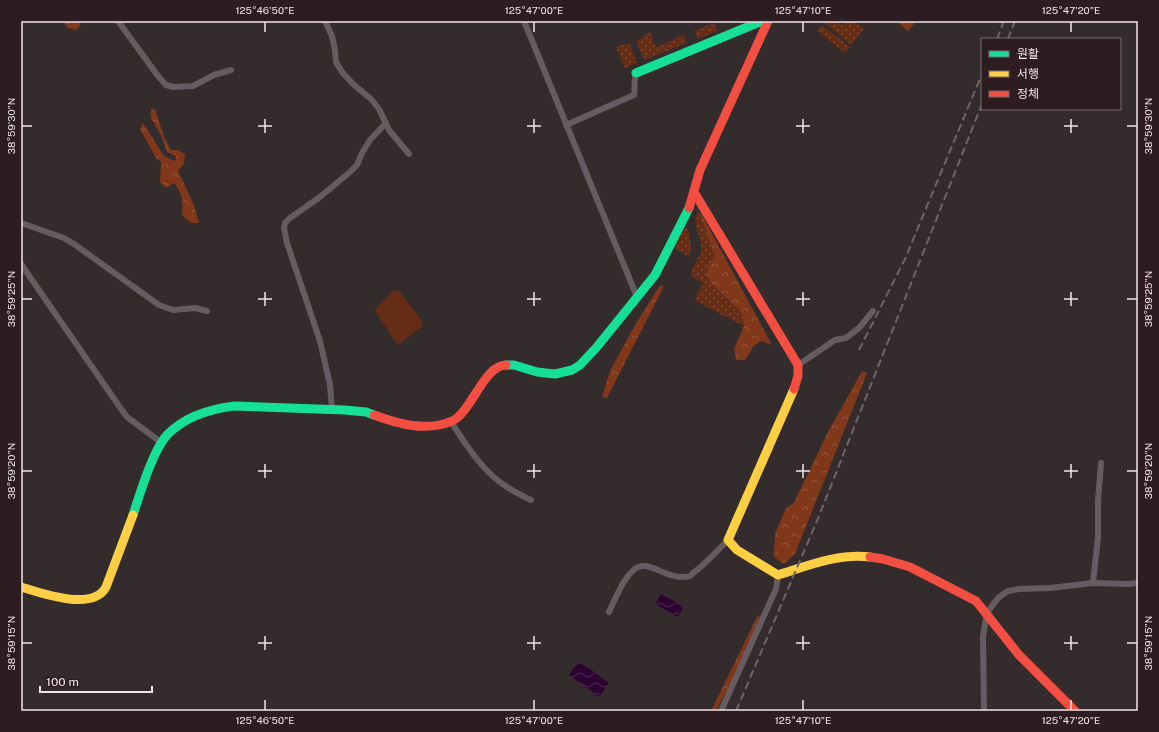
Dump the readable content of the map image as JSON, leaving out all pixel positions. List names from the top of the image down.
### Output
{
  "legend": ["원활", "서행", "정체"],
  "scale_bar": "100 m",
  "coordinates": [
    "125°46'50\"E",
    "125°47'00\"E",
    "125°47'10\"E",
    "125°47'20\"E",
    "38°59'30\"N",
    "38°59'25\"N",
    "38°59'20\"N",
    "38°59'15\"N"
  ]
}
